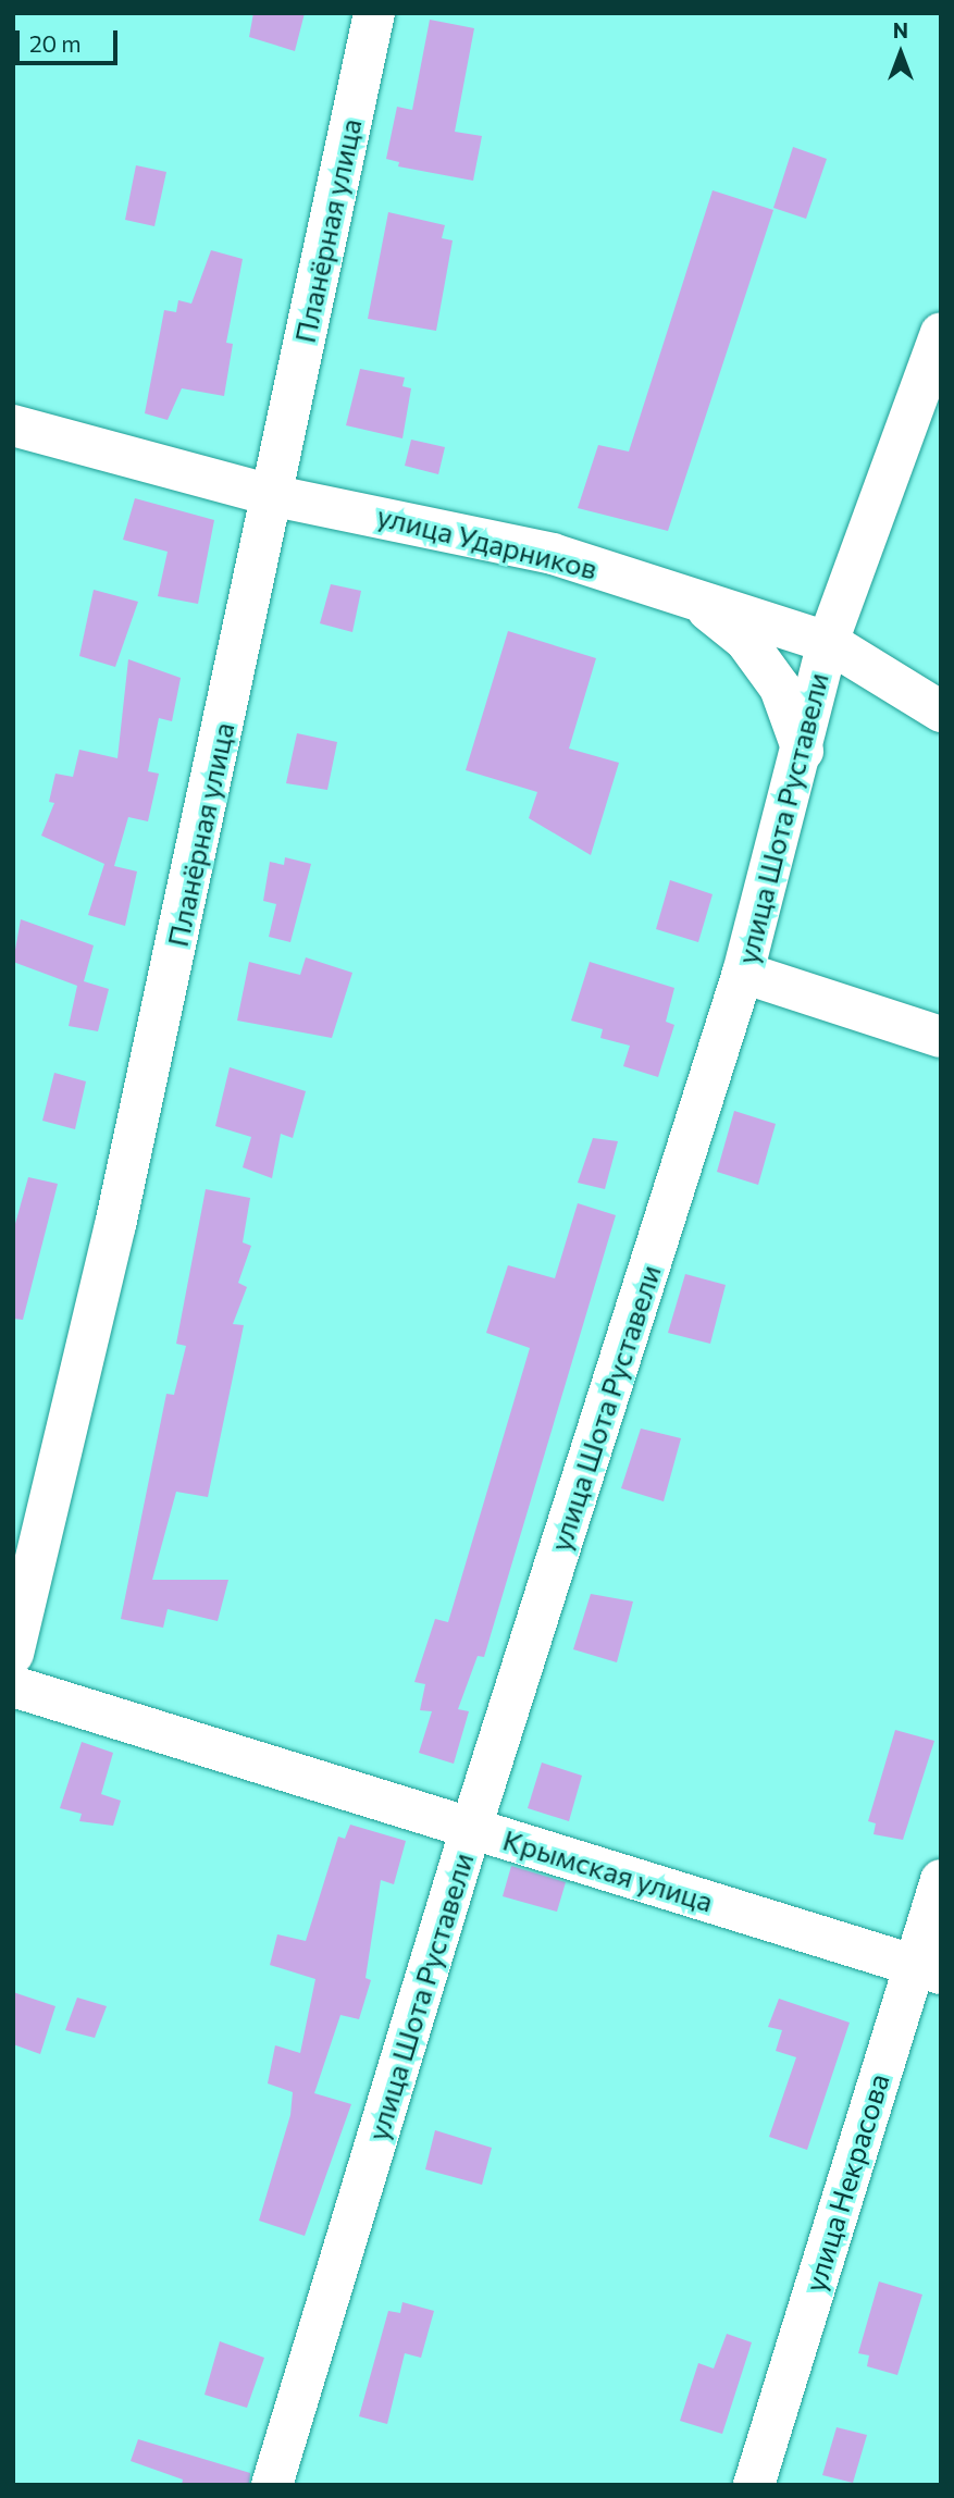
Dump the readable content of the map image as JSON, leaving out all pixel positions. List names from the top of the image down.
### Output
{
  "streets": {
    "street": [
      "Планёрная улица",
      "улица Ударников",
      "улица Шота Руставели",
      "Крымская улица",
      "улица Некрасова"
    ]
  },
  "crossings": [
    ["Планёрная улица", "улица Ударников"],
    ["улица Ударников", "улица Шота Руставели"],
    ["улица Шота Руставели", "Крымская улица"],
    ["Крымская улица", "улица Некрасова"]
  ],
  "scale_bar": "20 m",
  "north": "top"
}
